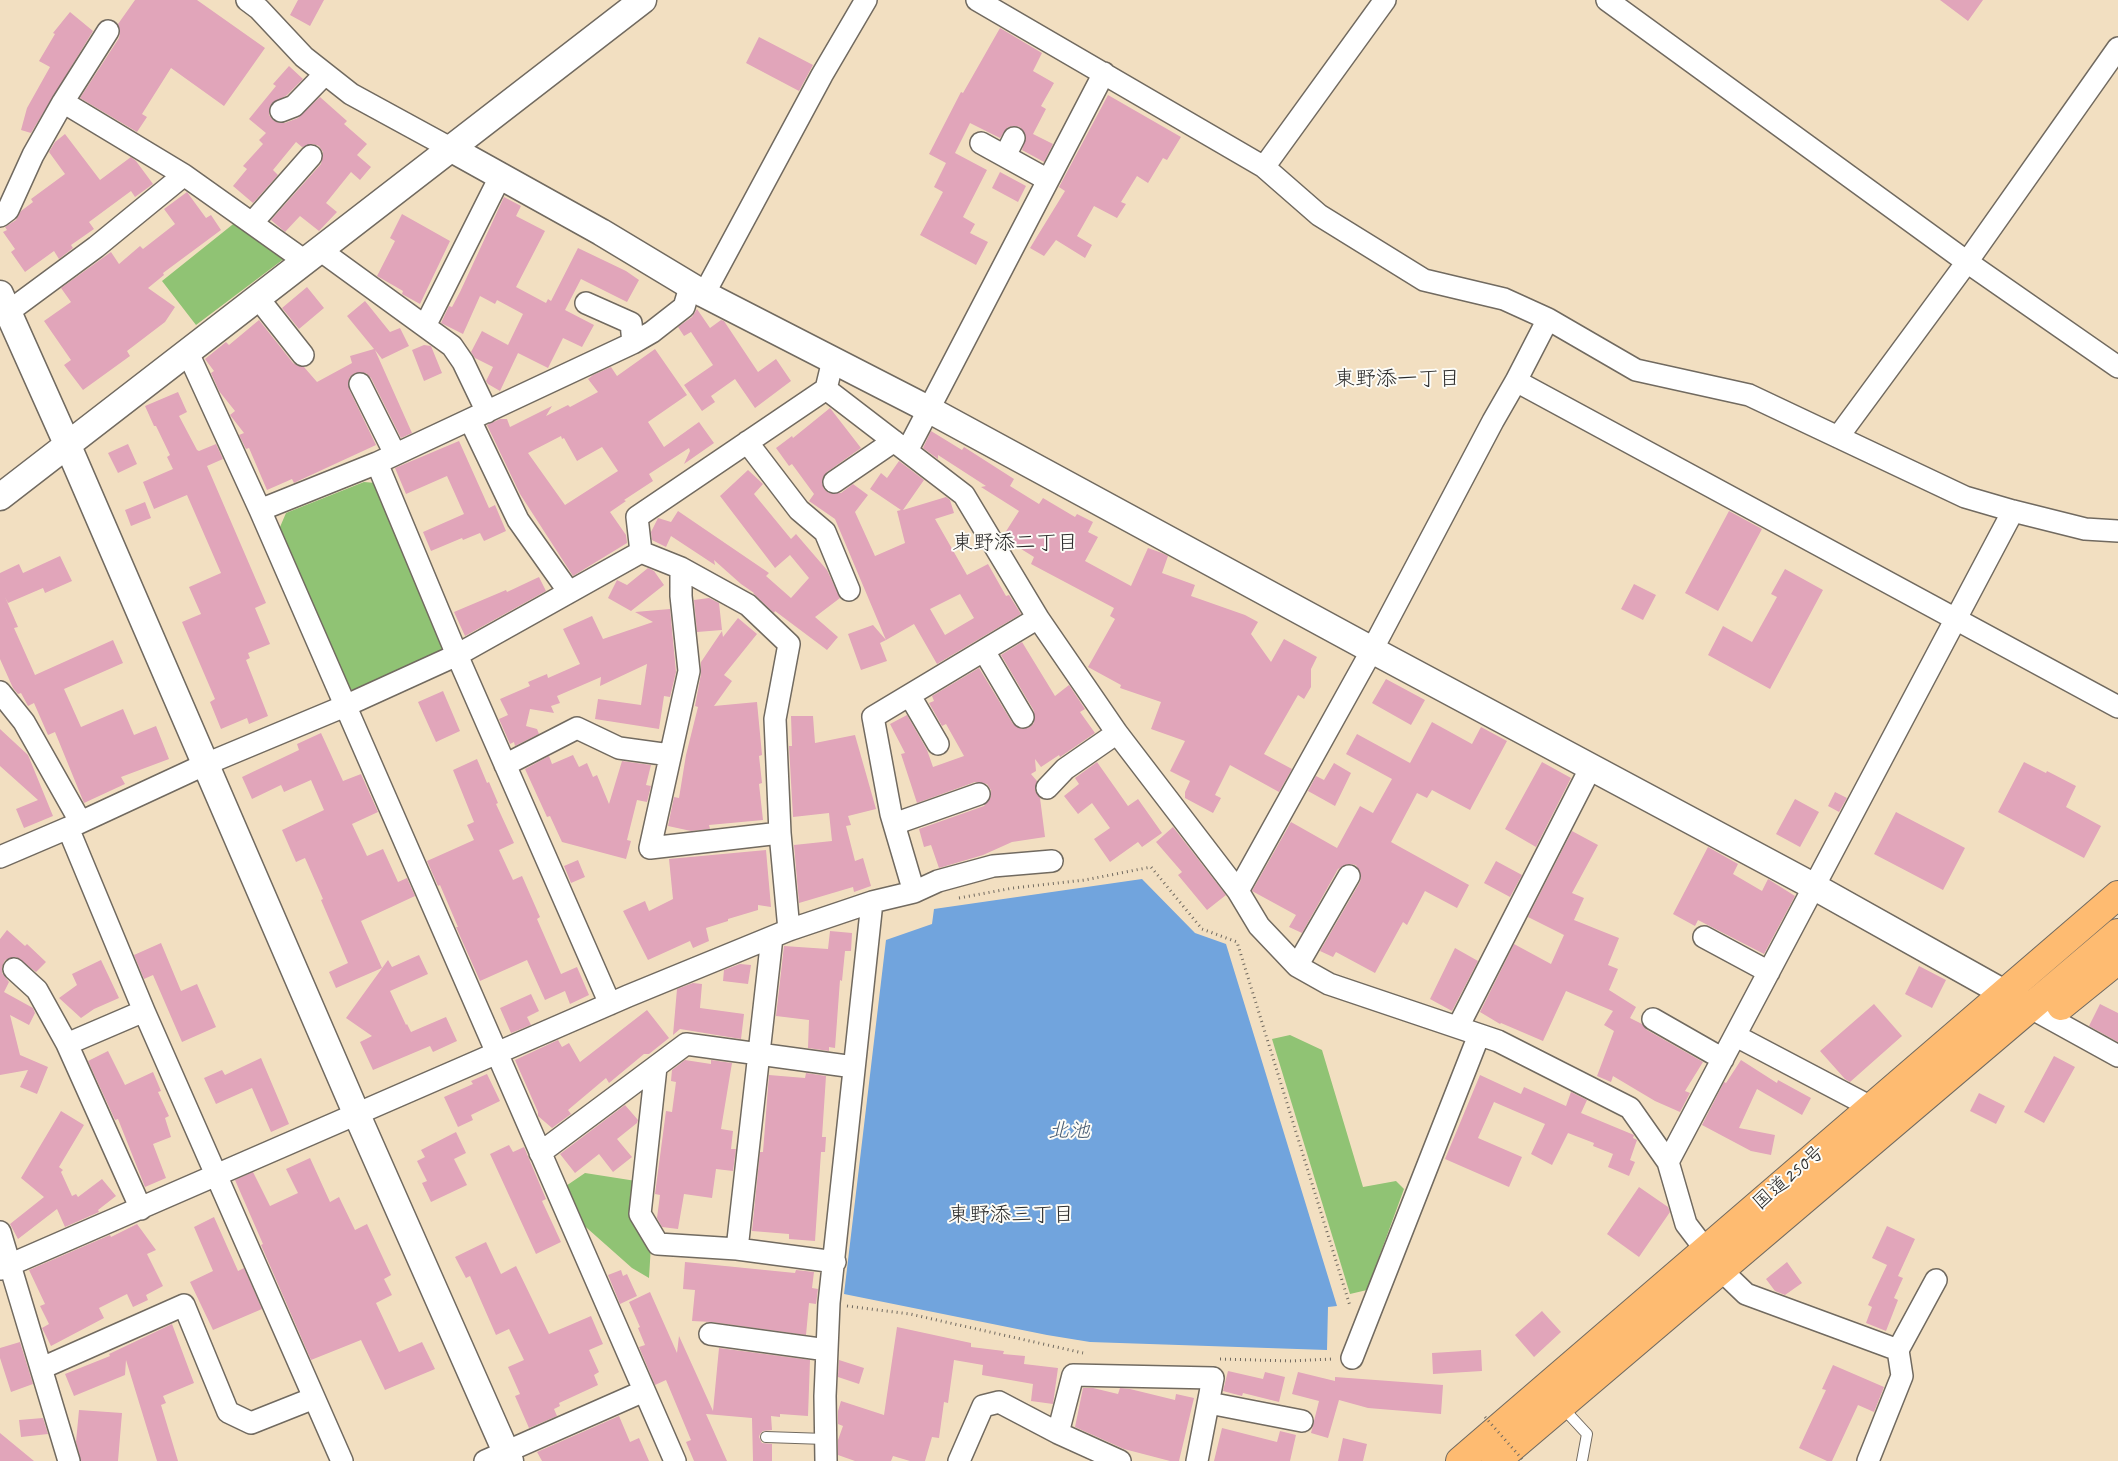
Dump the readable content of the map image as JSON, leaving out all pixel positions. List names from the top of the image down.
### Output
{
  "streets": {
    "highway": ["国道250号"]
  },
  "districts": ["東野添一丁目", "東野添二丁目", "東野添三丁目"],
  "water": ["北池"]
}
